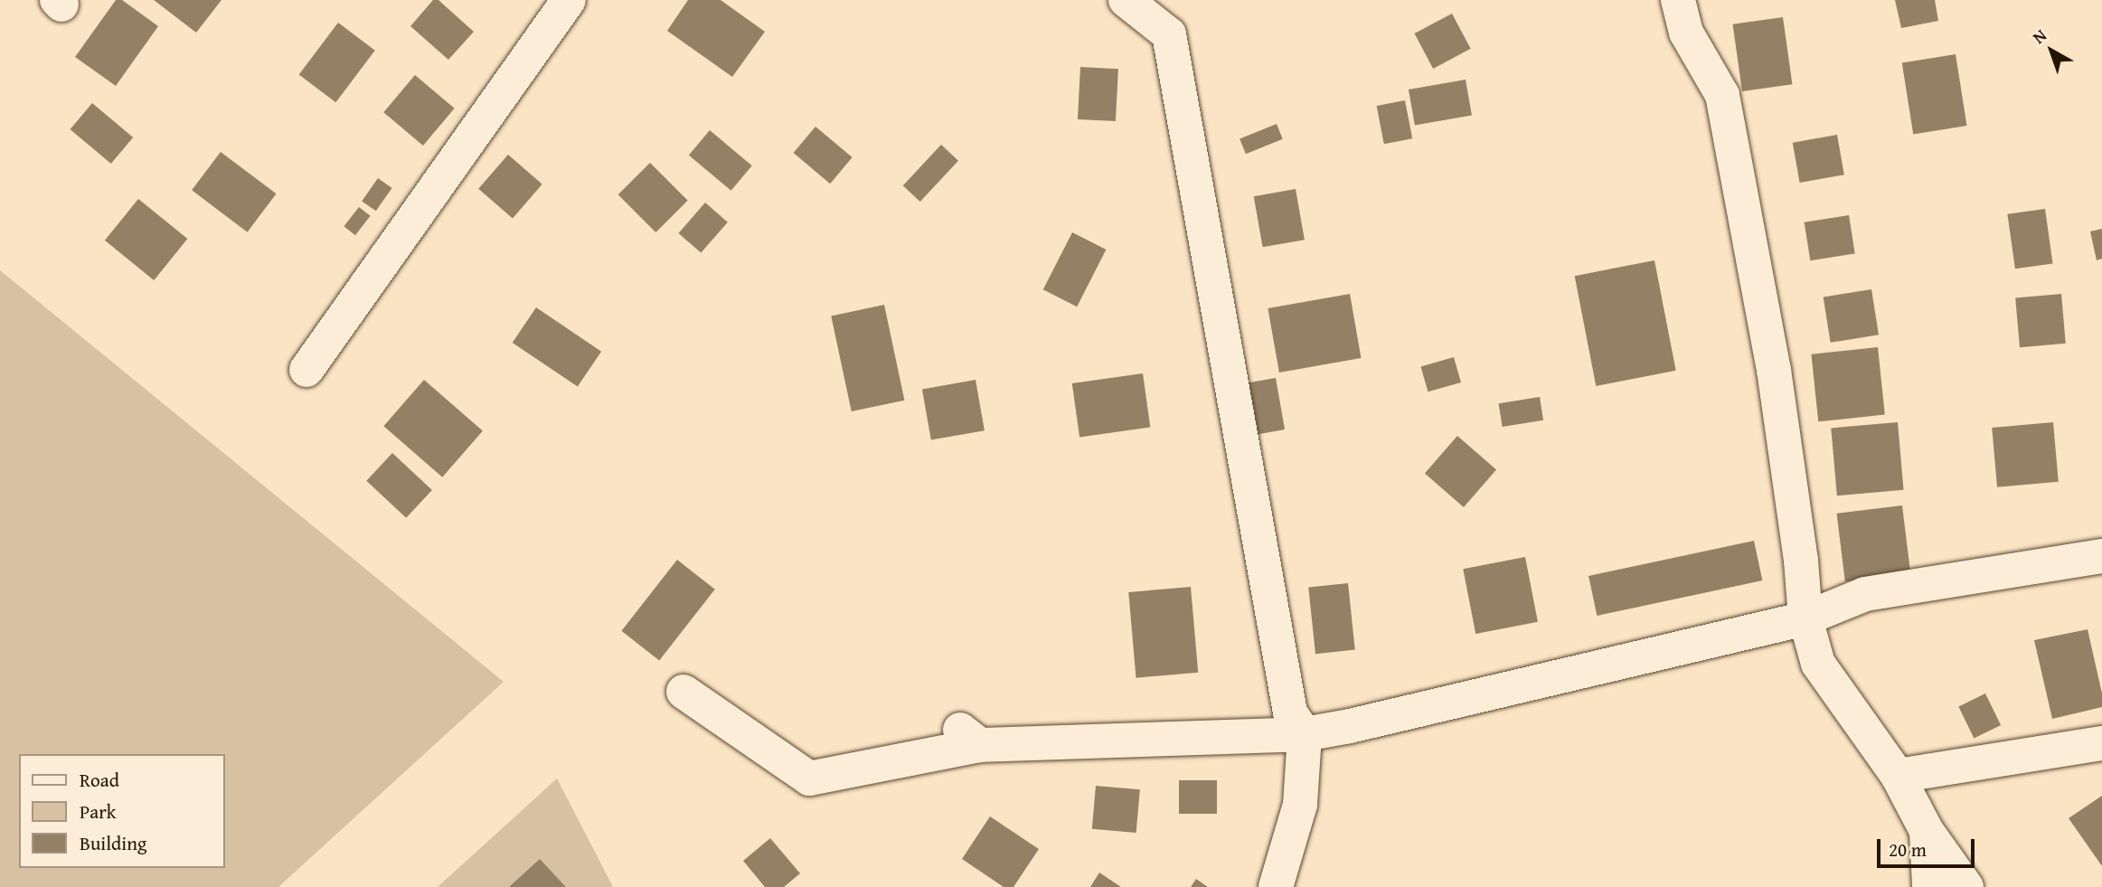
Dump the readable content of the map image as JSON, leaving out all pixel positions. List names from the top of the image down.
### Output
{
  "legend": ["Road", "Park", "Building"],
  "scale_bar": "20 m",
  "north": "top left"
}
